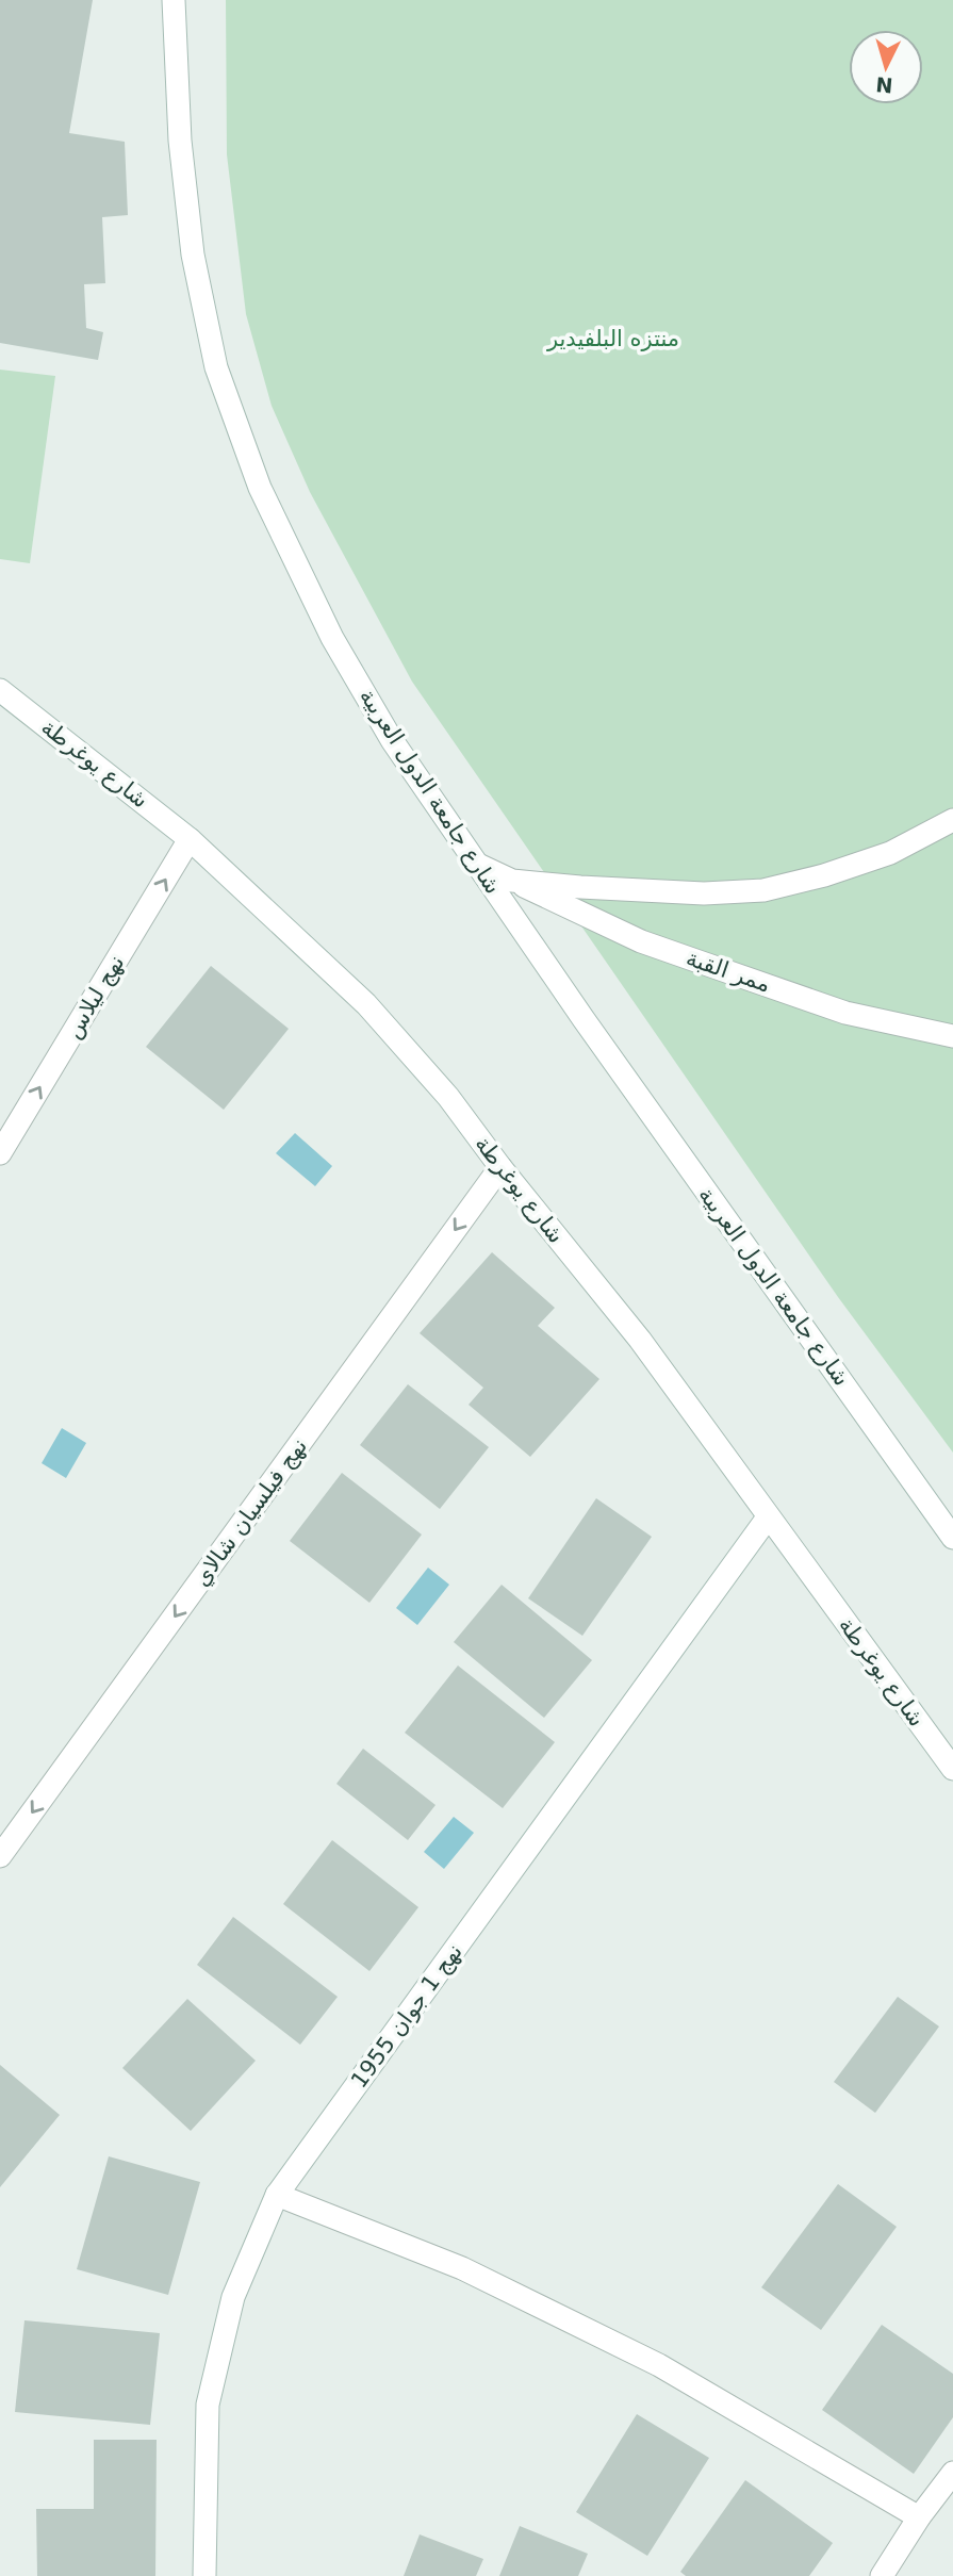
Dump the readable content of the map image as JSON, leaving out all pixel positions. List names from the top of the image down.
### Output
{
  "streets": {
    "street": [
      "شارع يوغرطة",
      "شارع جامعة الدول العربية",
      "ممر القبة",
      "نهج ليلاس",
      "نهج فيلسيان شالاي",
      "نهج 1 جوان 1955"
    ]
  },
  "crossings": [
    ["شارع يوغرطة", "نهج ليلاس"],
    ["شارع يوغرطة", "نهج فيلسيان شالاي"],
    ["شارع يوغرطة", "نهج 1 جوان 1955"],
    ["شارع جامعة الدول العربية", "ممر القبة"]
  ],
  "one_way": ["نهج ليلاس", "نهج فيلسيان شالاي"],
  "parks": ["منتزه البلفيدير"],
  "north": "bottom"
}
